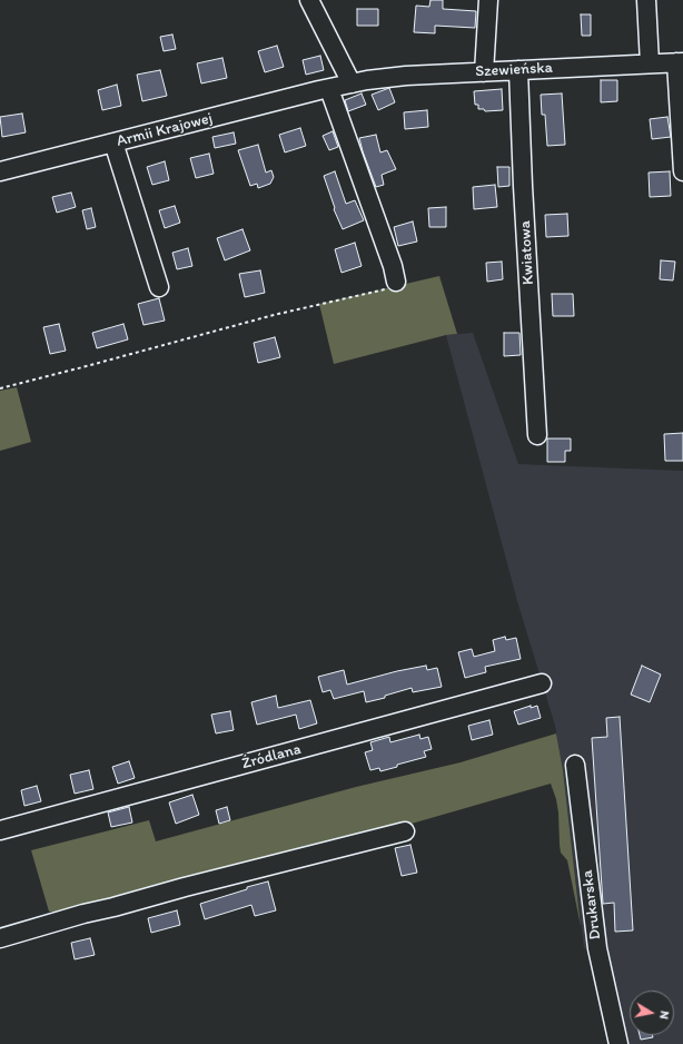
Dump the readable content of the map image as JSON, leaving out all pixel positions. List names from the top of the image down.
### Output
{
  "streets": {
    "street": [
      "Szewieńska",
      "Armii Krajowej",
      "Kwiatowa",
      "Źródlana",
      "Drukarska"
    ]
  },
  "crossings": [
    ["Szewieńska", "Armii Krajowej"],
    ["Szewieńska", "Kwiatowa"]
  ],
  "north": "right"
}
